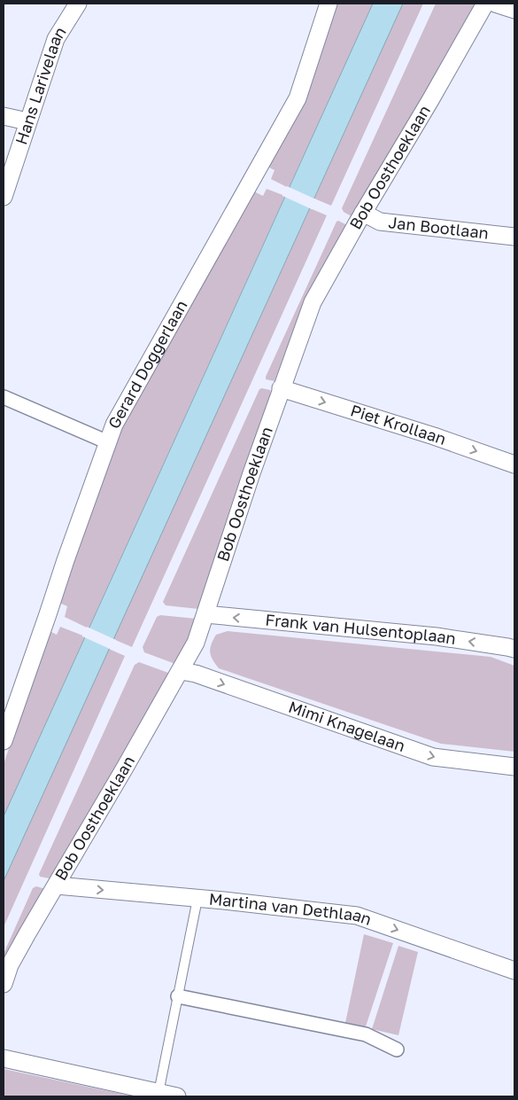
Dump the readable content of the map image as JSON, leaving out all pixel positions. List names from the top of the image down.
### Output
{
  "streets": {
    "street": [
      "Hans Larivelaan",
      "Bob Oosthoeklaan",
      "Jan Bootlaan",
      "Gerard Doggerlaan",
      "Piet Krollaan",
      "Frank van Hulsentoplaan",
      "Mimi Knagelaan",
      "Martina van Dethlaan"
    ]
  },
  "crossings": [
    ["Bob Oosthoeklaan", "Jan Bootlaan"],
    ["Bob Oosthoeklaan", "Piet Krollaan"],
    ["Bob Oosthoeklaan", "Frank van Hulsentoplaan"],
    ["Bob Oosthoeklaan", "Mimi Knagelaan"],
    ["Bob Oosthoeklaan", "Martina van Dethlaan"]
  ],
  "one_way": ["Piet Krollaan", "Frank van Hulsentoplaan", "Mimi Knagelaan"]
}
